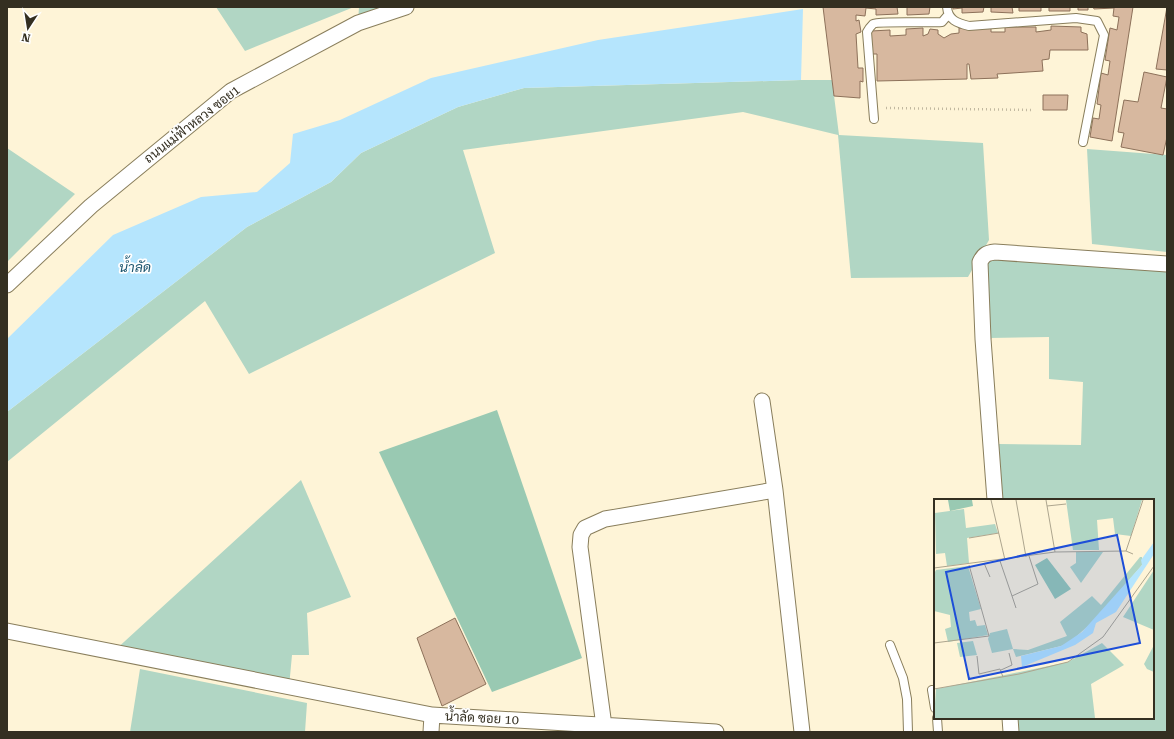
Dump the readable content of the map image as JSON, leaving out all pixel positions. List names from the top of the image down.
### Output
{
  "streets": {
    "street": ["ถนนแม่ฟ้าหลวง ซอย1", "น้ำลัด ซอย 10"]
  },
  "water": ["น้ำลัด"],
  "north": "bottom"
}
